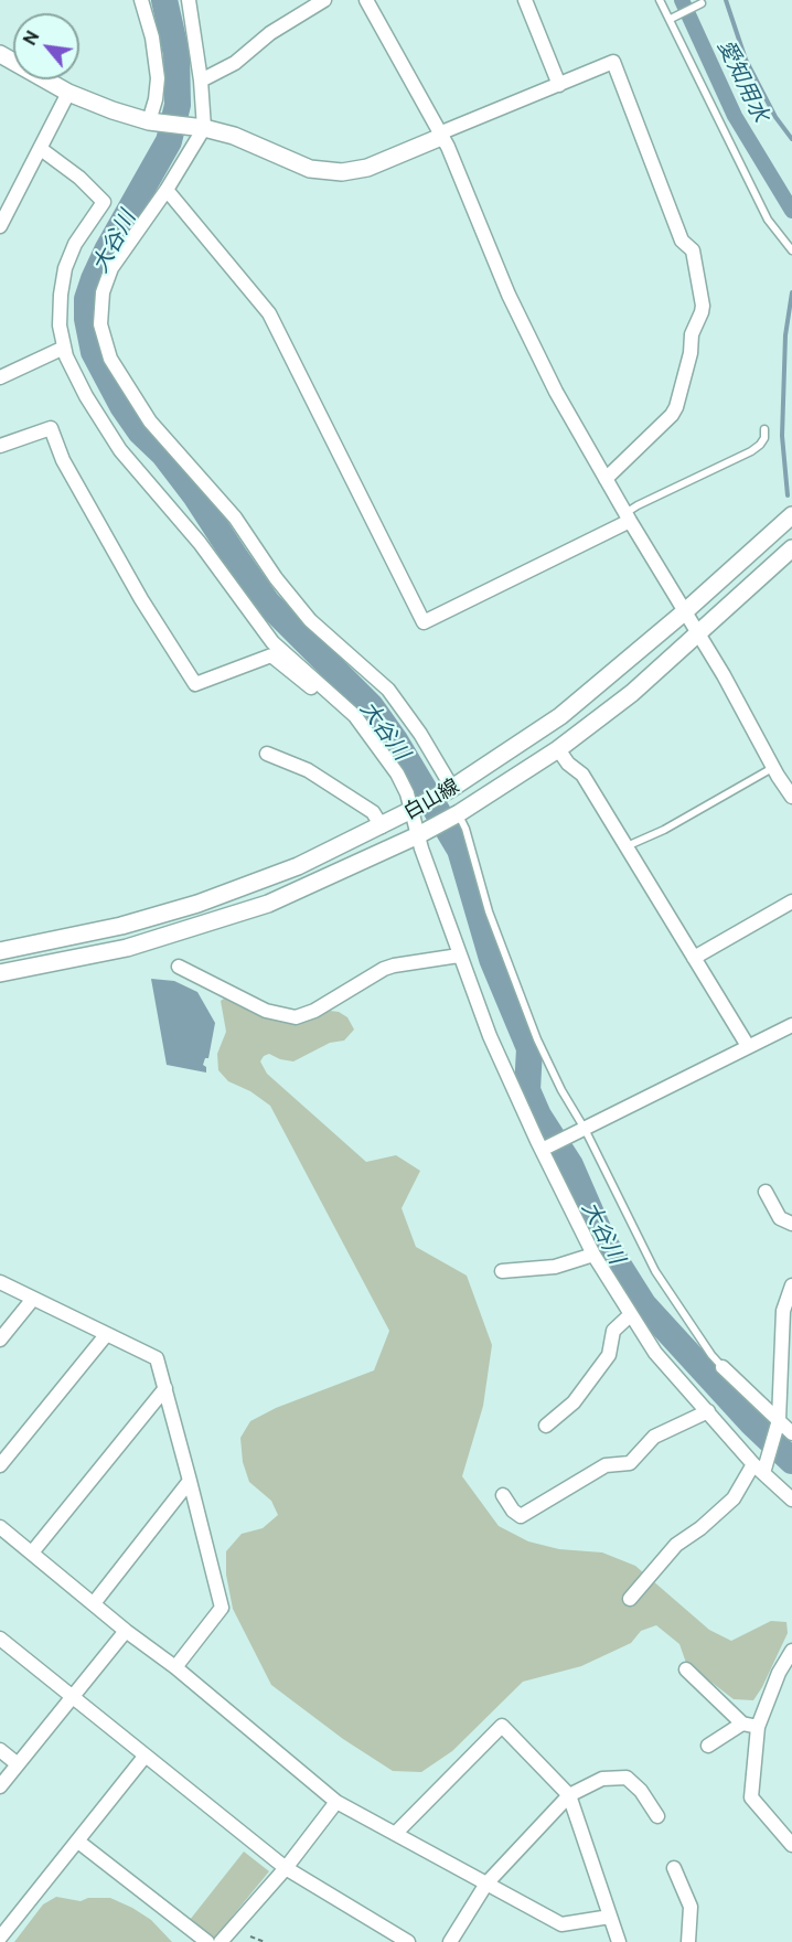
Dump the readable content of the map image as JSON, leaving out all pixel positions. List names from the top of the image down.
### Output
{
  "streets": {
    "street": ["白山線"]
  },
  "water": ["愛知用水", "大谷川"],
  "north": "top left"
}
